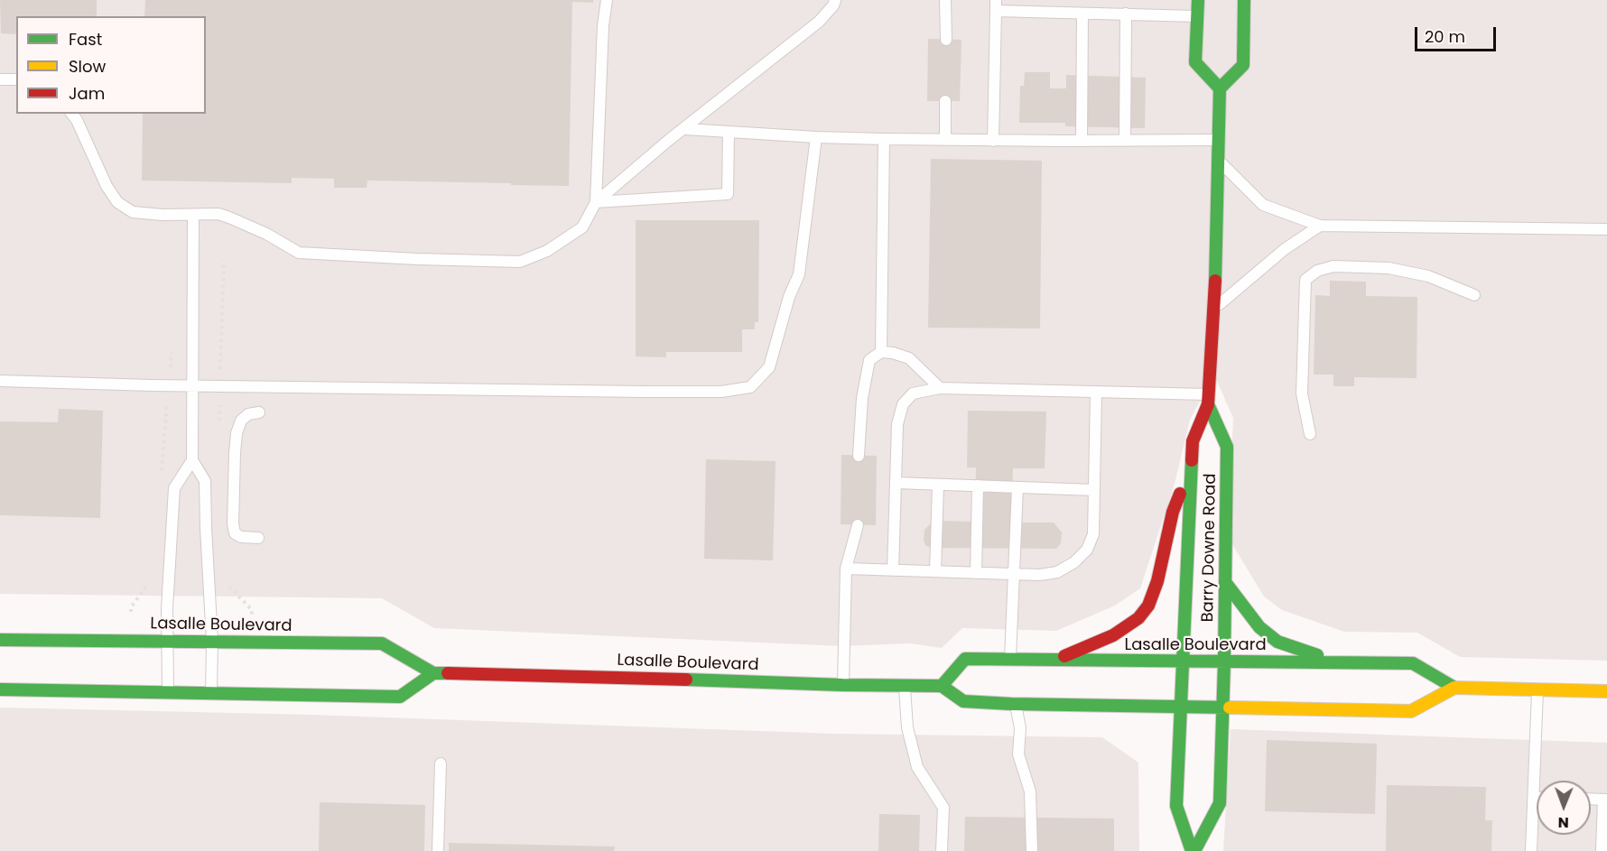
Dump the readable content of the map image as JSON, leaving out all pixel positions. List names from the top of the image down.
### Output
{
  "streets": {
    "main road": ["Barry Downe Road", "Lasalle Boulevard"]
  },
  "crossings": [
    ["Barry Downe Road", "Lasalle Boulevard"]
  ],
  "legend": ["Fast", "Slow", "Jam"],
  "scale_bar": "20 m",
  "north": "bottom"
}
